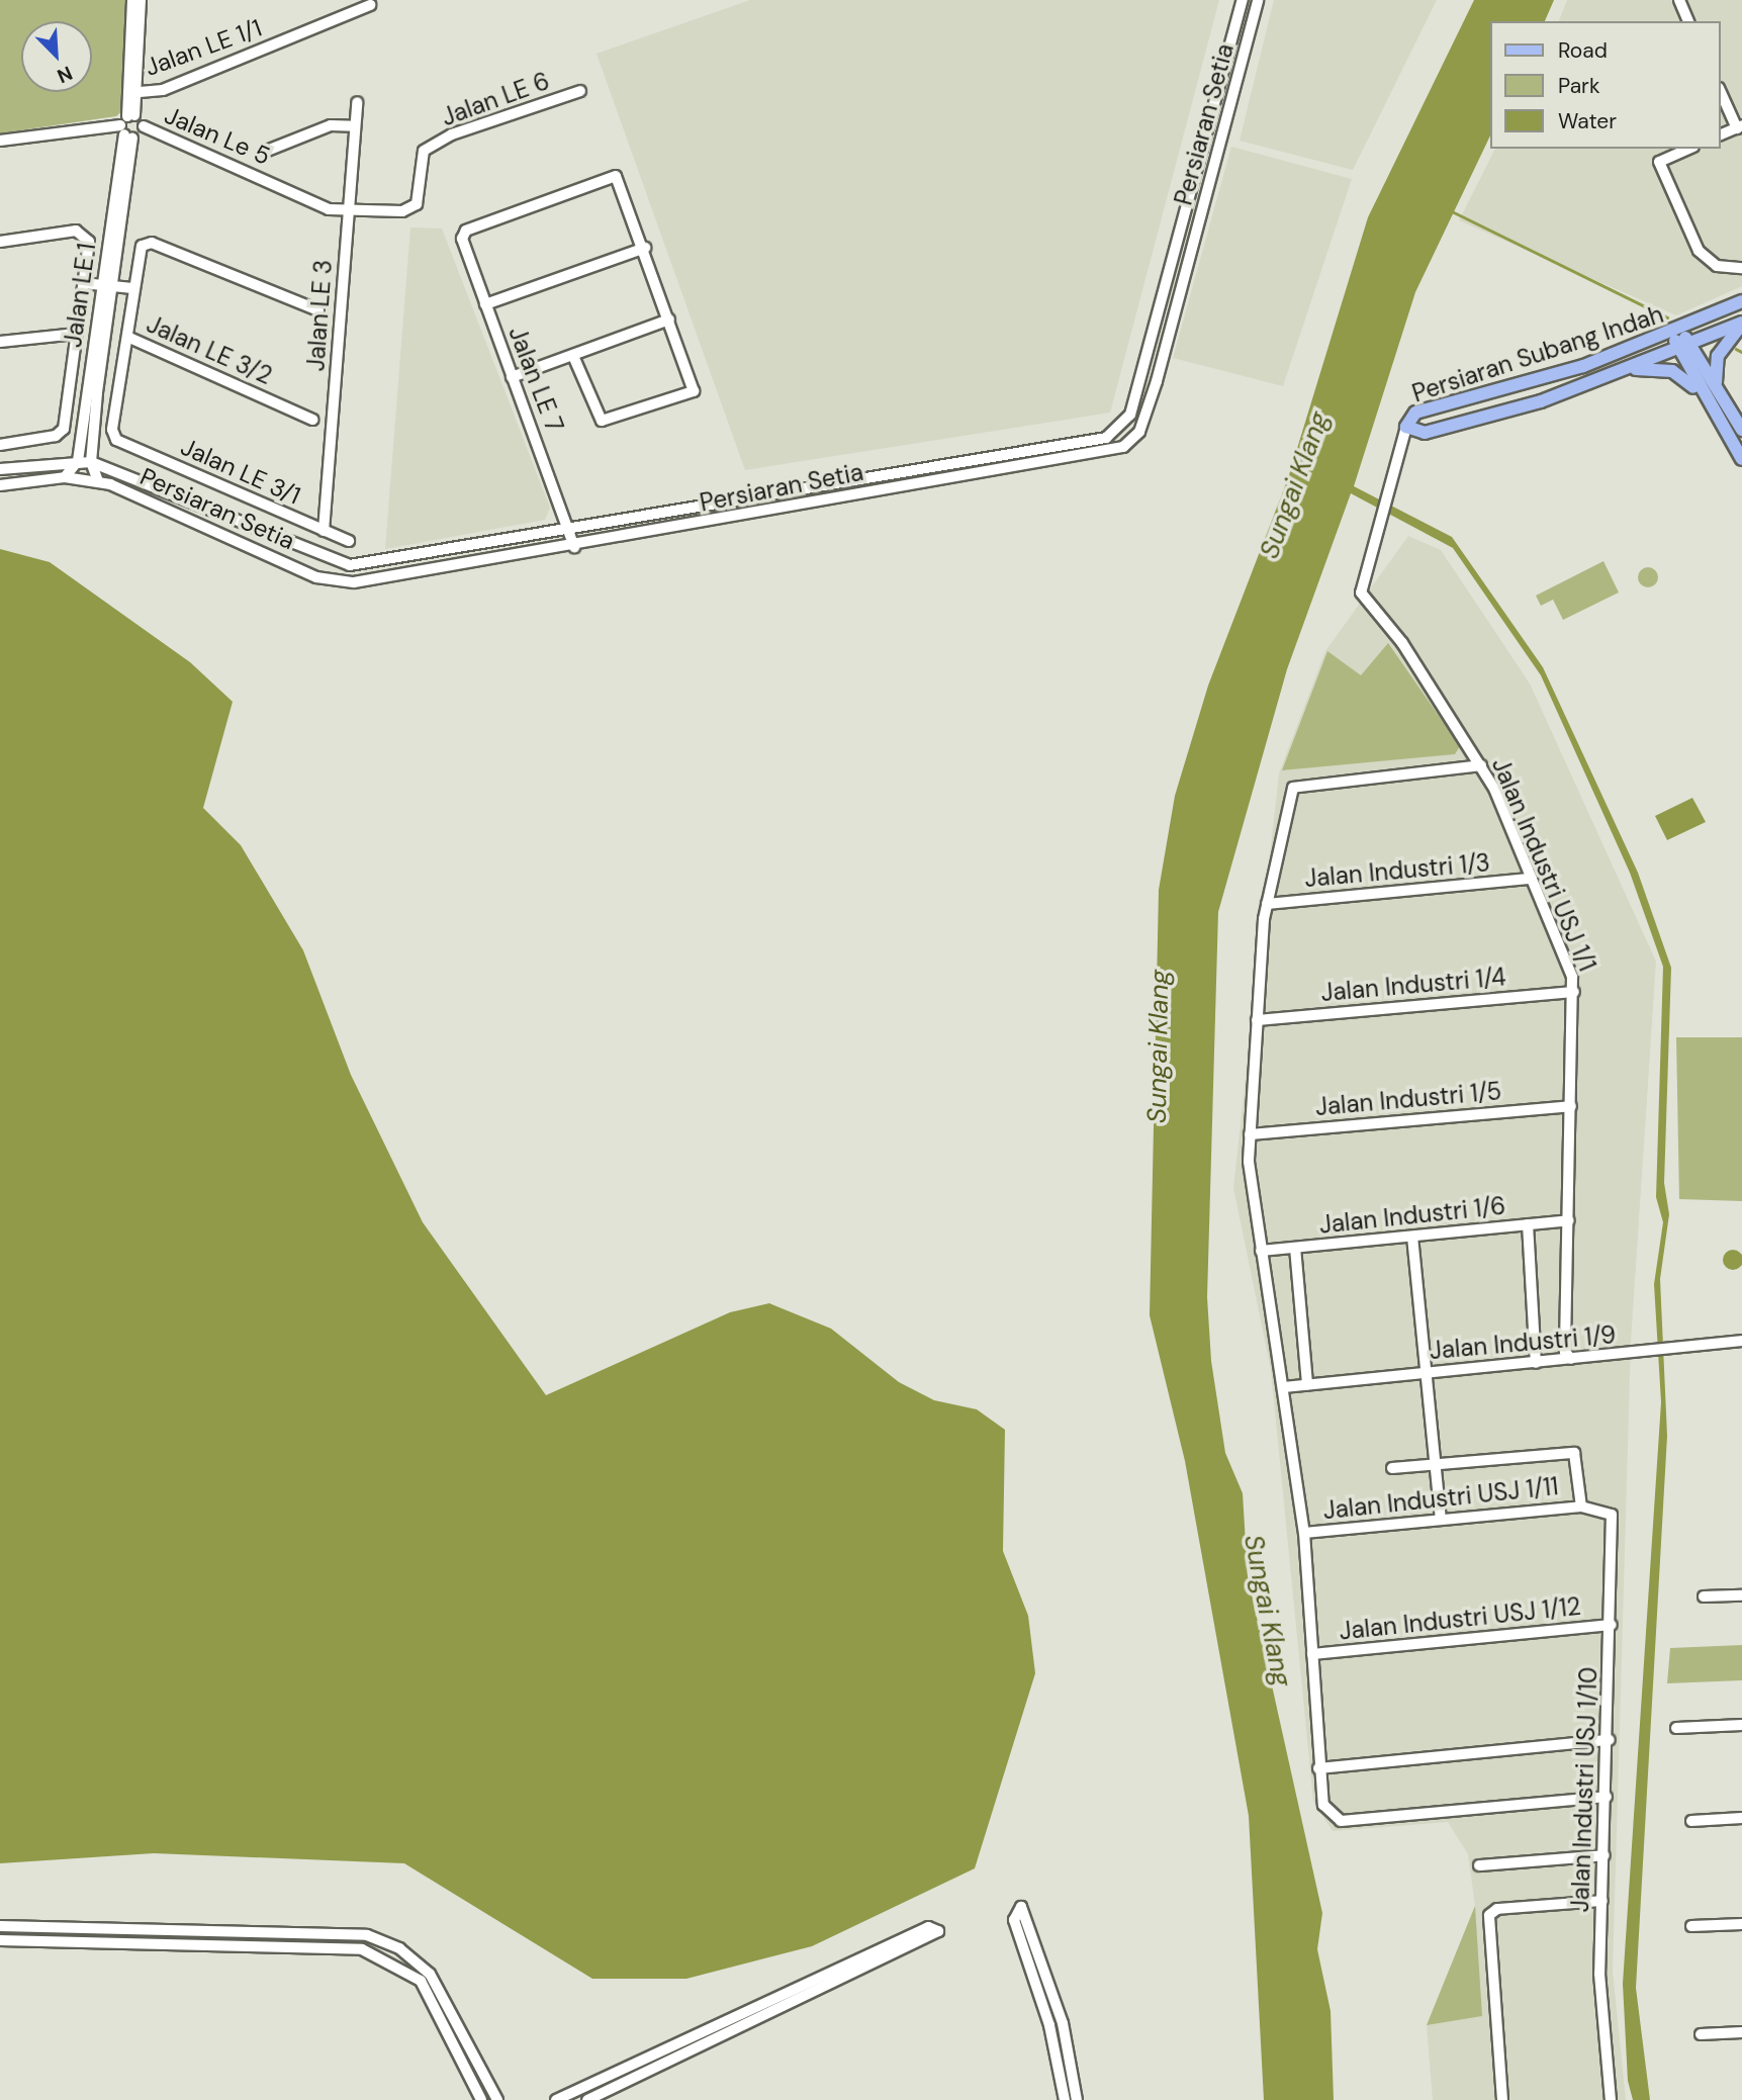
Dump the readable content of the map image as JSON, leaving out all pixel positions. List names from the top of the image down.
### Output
{
  "streets": {
    "main road": ["Persiaran Subang Indah"],
    "street": [
      "Jalan LE 1/1",
      "Jalan LE 6",
      "Persiaran Setia",
      "Jalan Le 5",
      "Jalan LE 1",
      "Jalan LE 3",
      "Jalan LE 3/2",
      "Jalan LE 7",
      "Jalan LE 3/1",
      "Jalan Industri USJ 1/1",
      "Jalan Industri 1/3",
      "Jalan Industri 1/4",
      "Jalan Industri 1/5",
      "Jalan Industri 1/6",
      "Jalan Industri 1/9",
      "Jalan Industri USJ 1/11",
      "Jalan Industri USJ 1/12",
      "Jalan Industri USJ 1/10"
    ]
  },
  "crossings": [
    ["Jalan LE 1/1", "Jalan LE 1"],
    ["Jalan LE 6", "Jalan Le 5"],
    ["Jalan LE 6", "Jalan LE 3"],
    ["Persiaran Setia", "Jalan LE 1"],
    ["Persiaran Setia", "Jalan LE 7"],
    ["Jalan Le 5", "Jalan LE 3"],
    ["Jalan LE 3", "Jalan LE 3/1"],
    ["Jalan LE 3/2", "Jalan LE 3/1"],
    ["Persiaran Subang Indah", "Jalan Industri USJ 1/1"],
    ["Jalan Industri USJ 1/1", "Jalan Industri 1/3"],
    ["Jalan Industri USJ 1/1", "Jalan Industri 1/4"],
    ["Jalan Industri USJ 1/1", "Jalan Industri 1/5"],
    ["Jalan Industri USJ 1/1", "Jalan Industri 1/6"],
    ["Jalan Industri USJ 1/1", "Jalan Industri 1/9"],
    ["Jalan Industri USJ 1/11", "Jalan Industri USJ 1/10"],
    ["Jalan Industri USJ 1/12", "Jalan Industri USJ 1/10"]
  ],
  "water": ["Sungai Klang"],
  "legend": ["Road", "Park", "Water"],
  "north": "bottom right"
}
